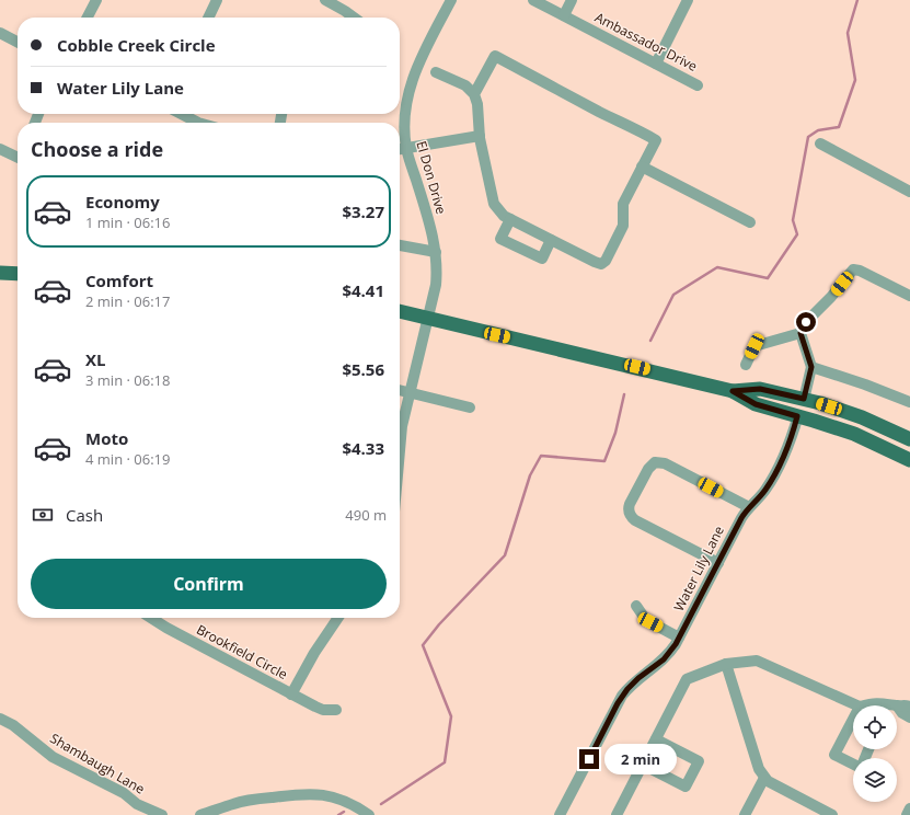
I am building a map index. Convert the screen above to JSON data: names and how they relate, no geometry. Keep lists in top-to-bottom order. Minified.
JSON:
{"streets":{"street":["Ambassador Drive","El Don Drive","Water Lily Lane","Brookfield Circle","Shambaugh Lane"]},"page":{"banner":["Cobble Creek Circle","Water Lily Lane"],"heading":"Choose a ride","list":[{"name":"Economy","note":"1 min · 06:16","value":"$3.27"},{"name":"Comfort","note":"2 min · 06:17","value":"$4.41"},{"name":"XL","note":"3 min · 06:18","value":"$5.56"},{"name":"Moto","note":"4 min · 06:19","value":"$4.33"}],"pay":["Cash","490 m"],"buttons":"Confirm","bubble":"2 min"}}
